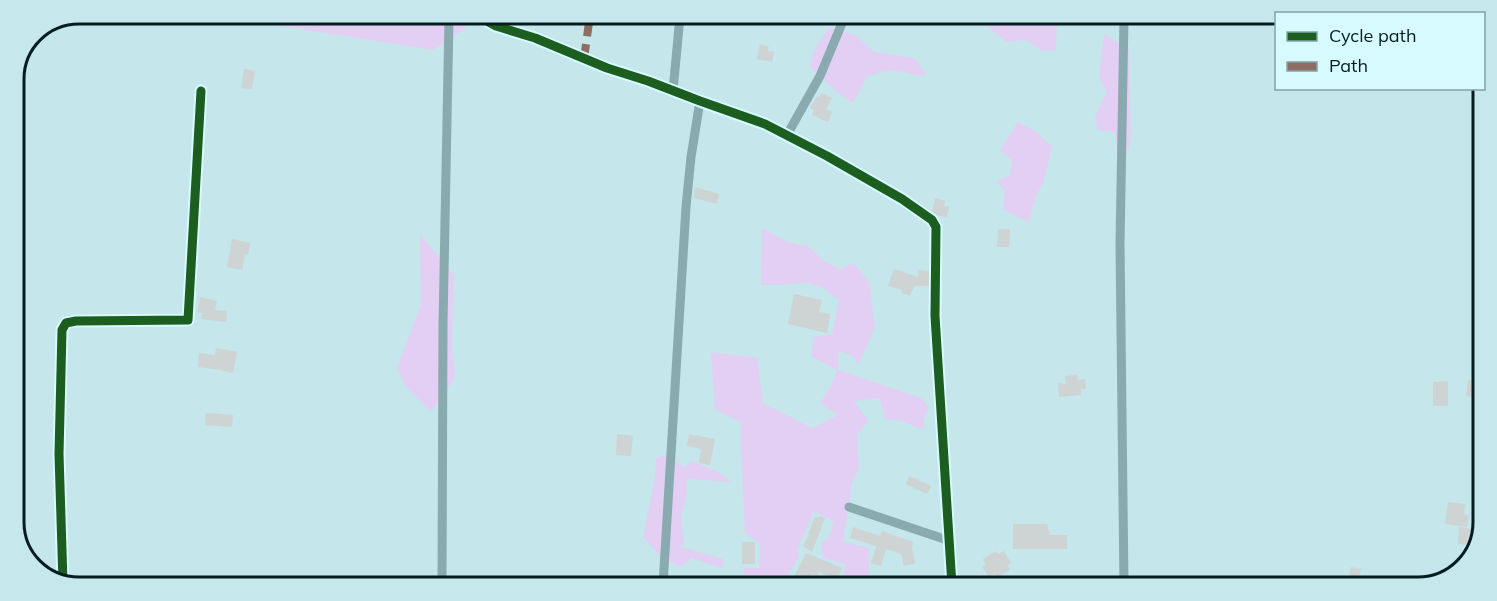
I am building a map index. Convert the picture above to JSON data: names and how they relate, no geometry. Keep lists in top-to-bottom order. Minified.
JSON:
{"legend":["Cycle path","Path"]}
